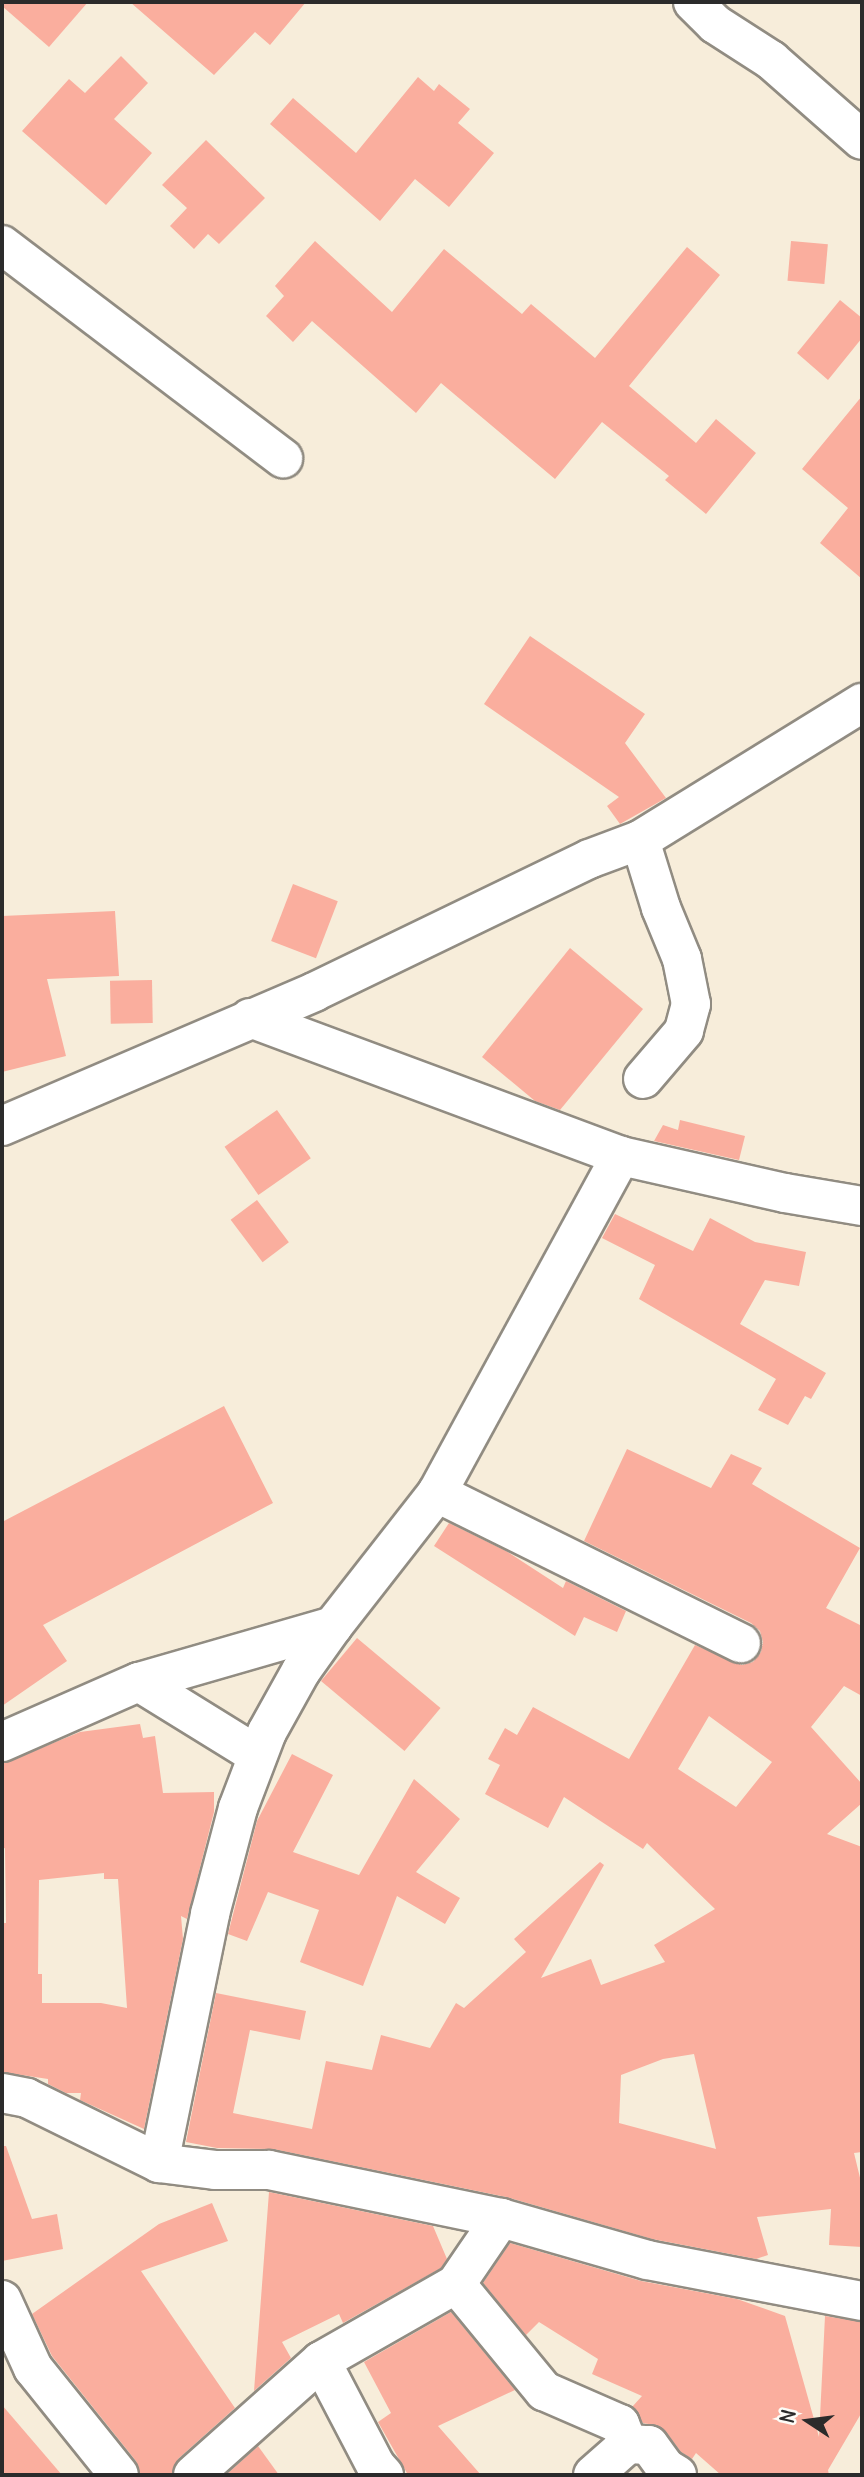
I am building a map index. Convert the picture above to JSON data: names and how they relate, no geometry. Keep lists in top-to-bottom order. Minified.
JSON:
{"north":"left"}
